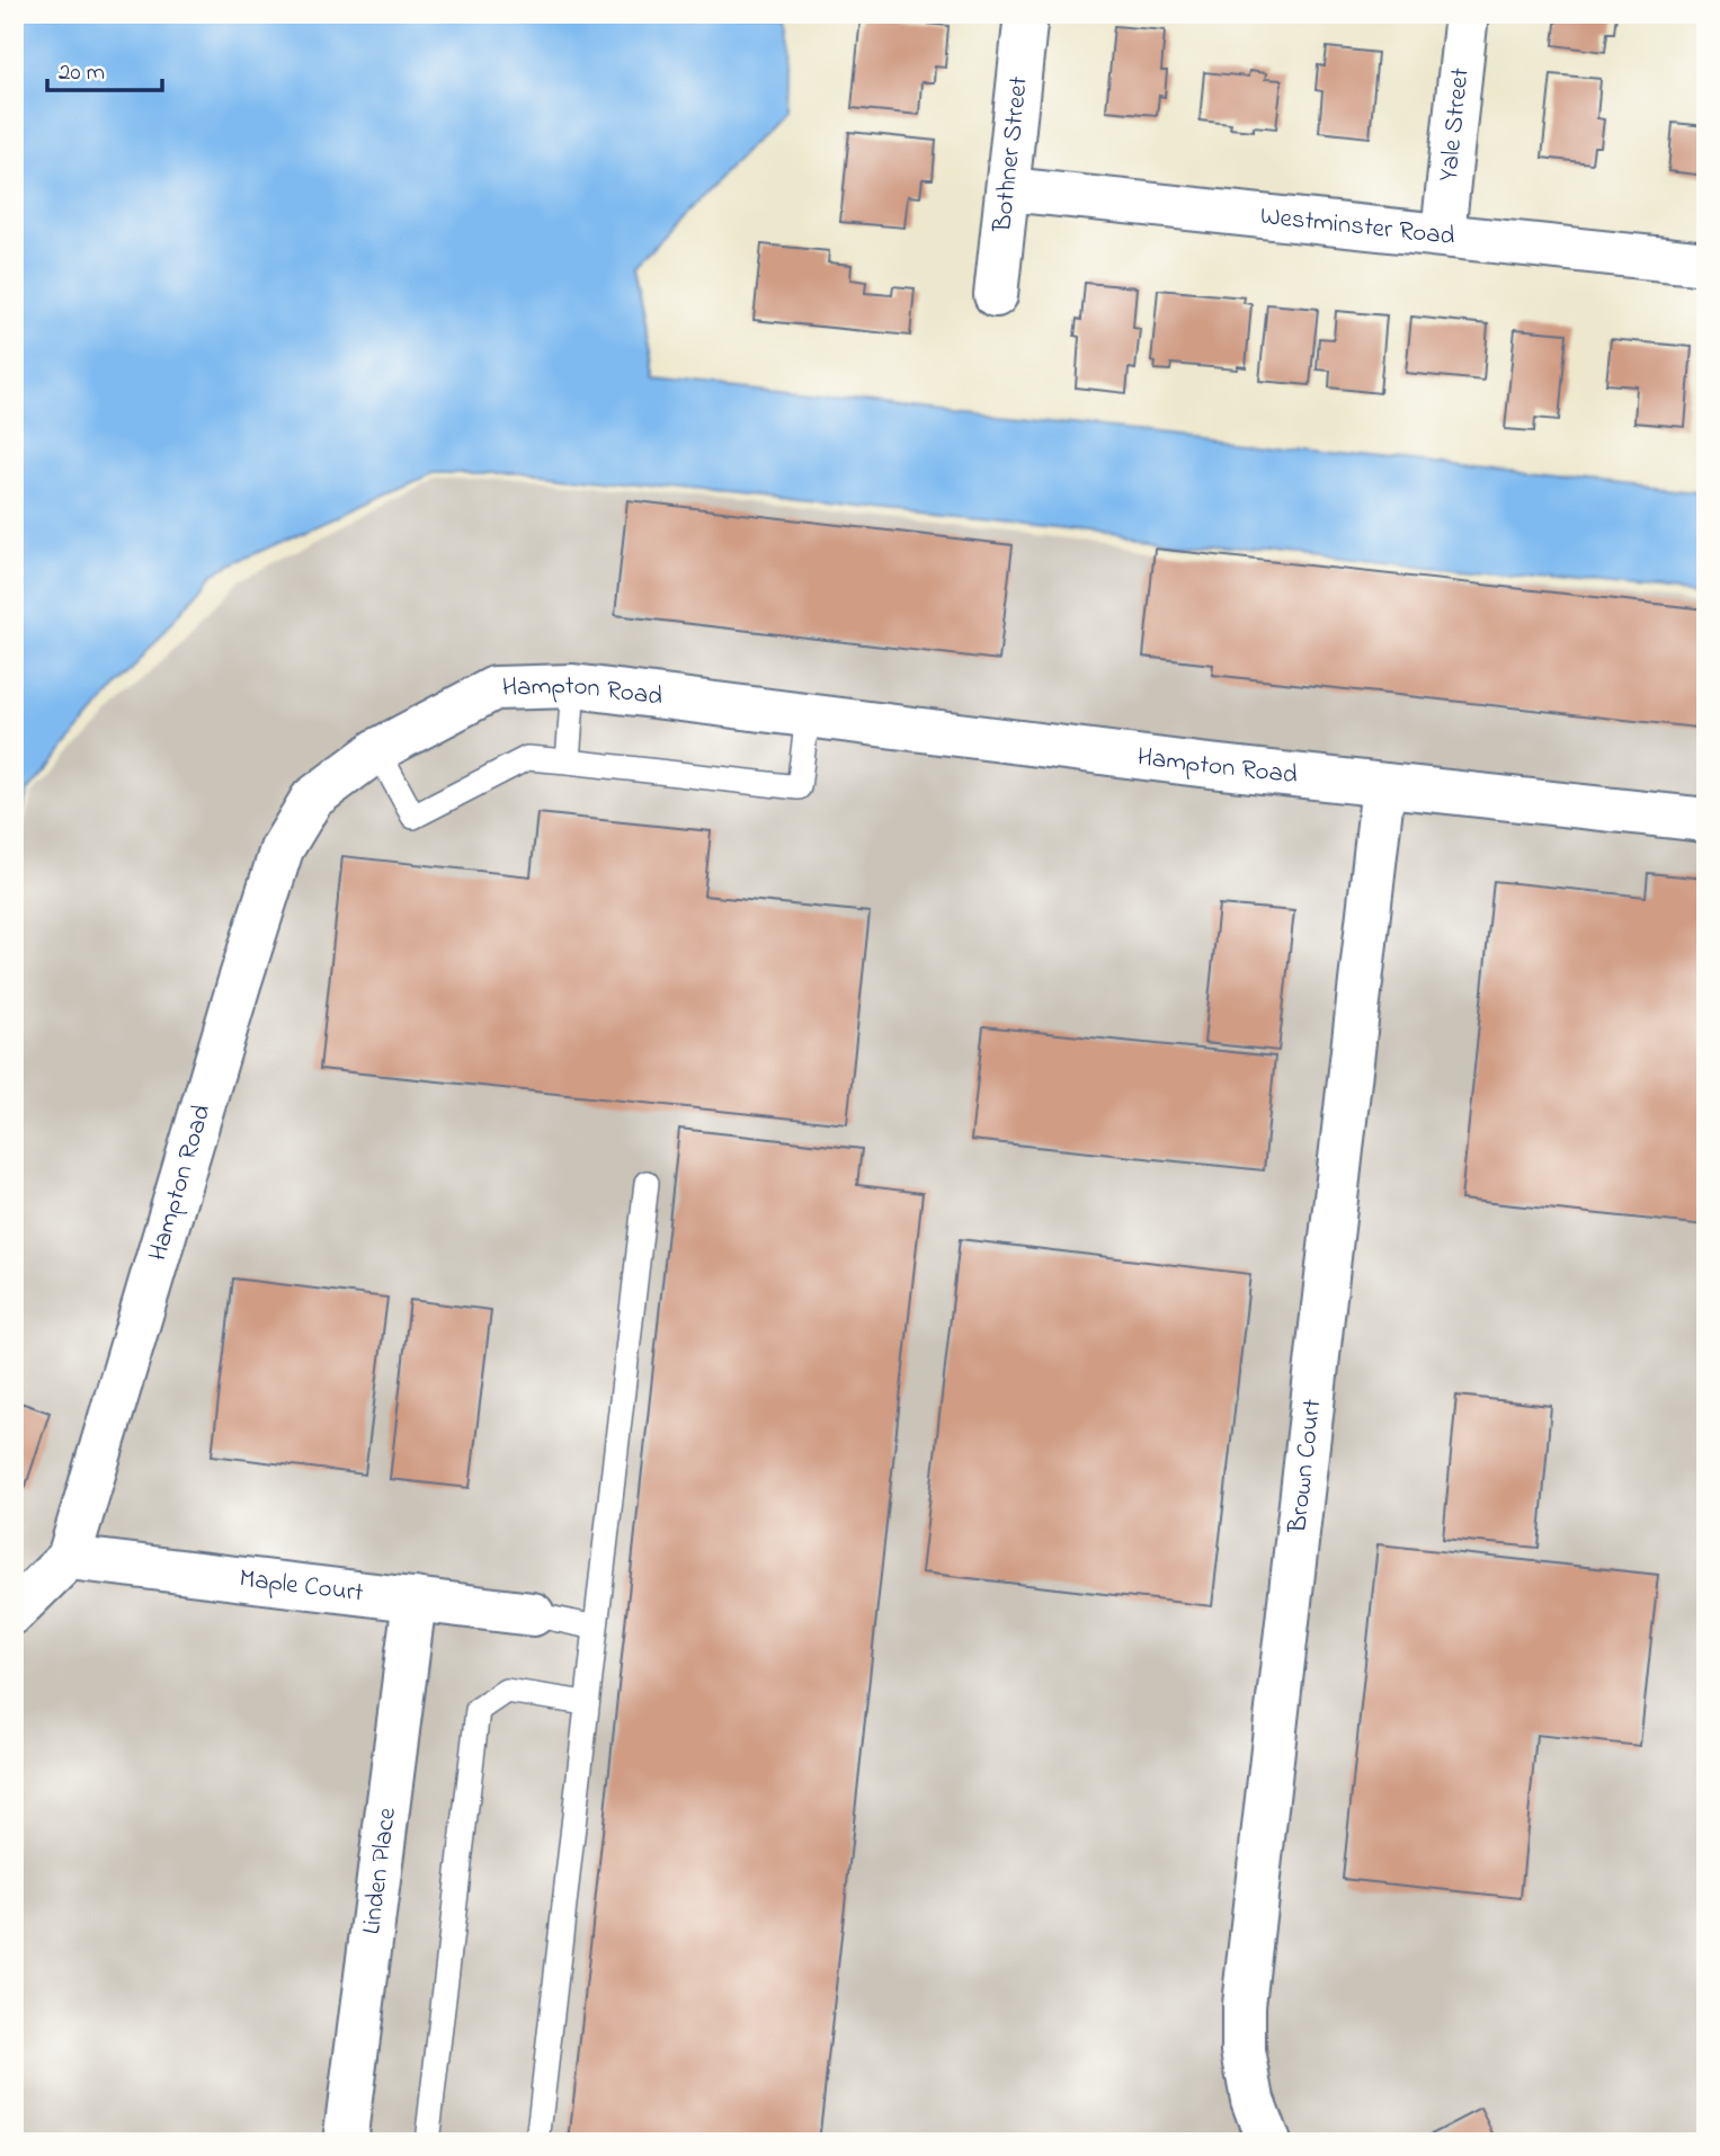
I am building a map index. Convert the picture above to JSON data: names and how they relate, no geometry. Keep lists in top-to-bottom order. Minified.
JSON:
{"streets":{"street":["Yale Street","Bothner Street","Westminster Road","Hampton Road","Brown Court","Maple Court","Linden Place"]},"crossings":[["Yale Street","Westminster Road"],["Bothner Street","Westminster Road"],["Hampton Road","Brown Court"],["Hampton Road","Maple Court"],["Maple Court","Linden Place"]],"scale_bar":"20 m"}
